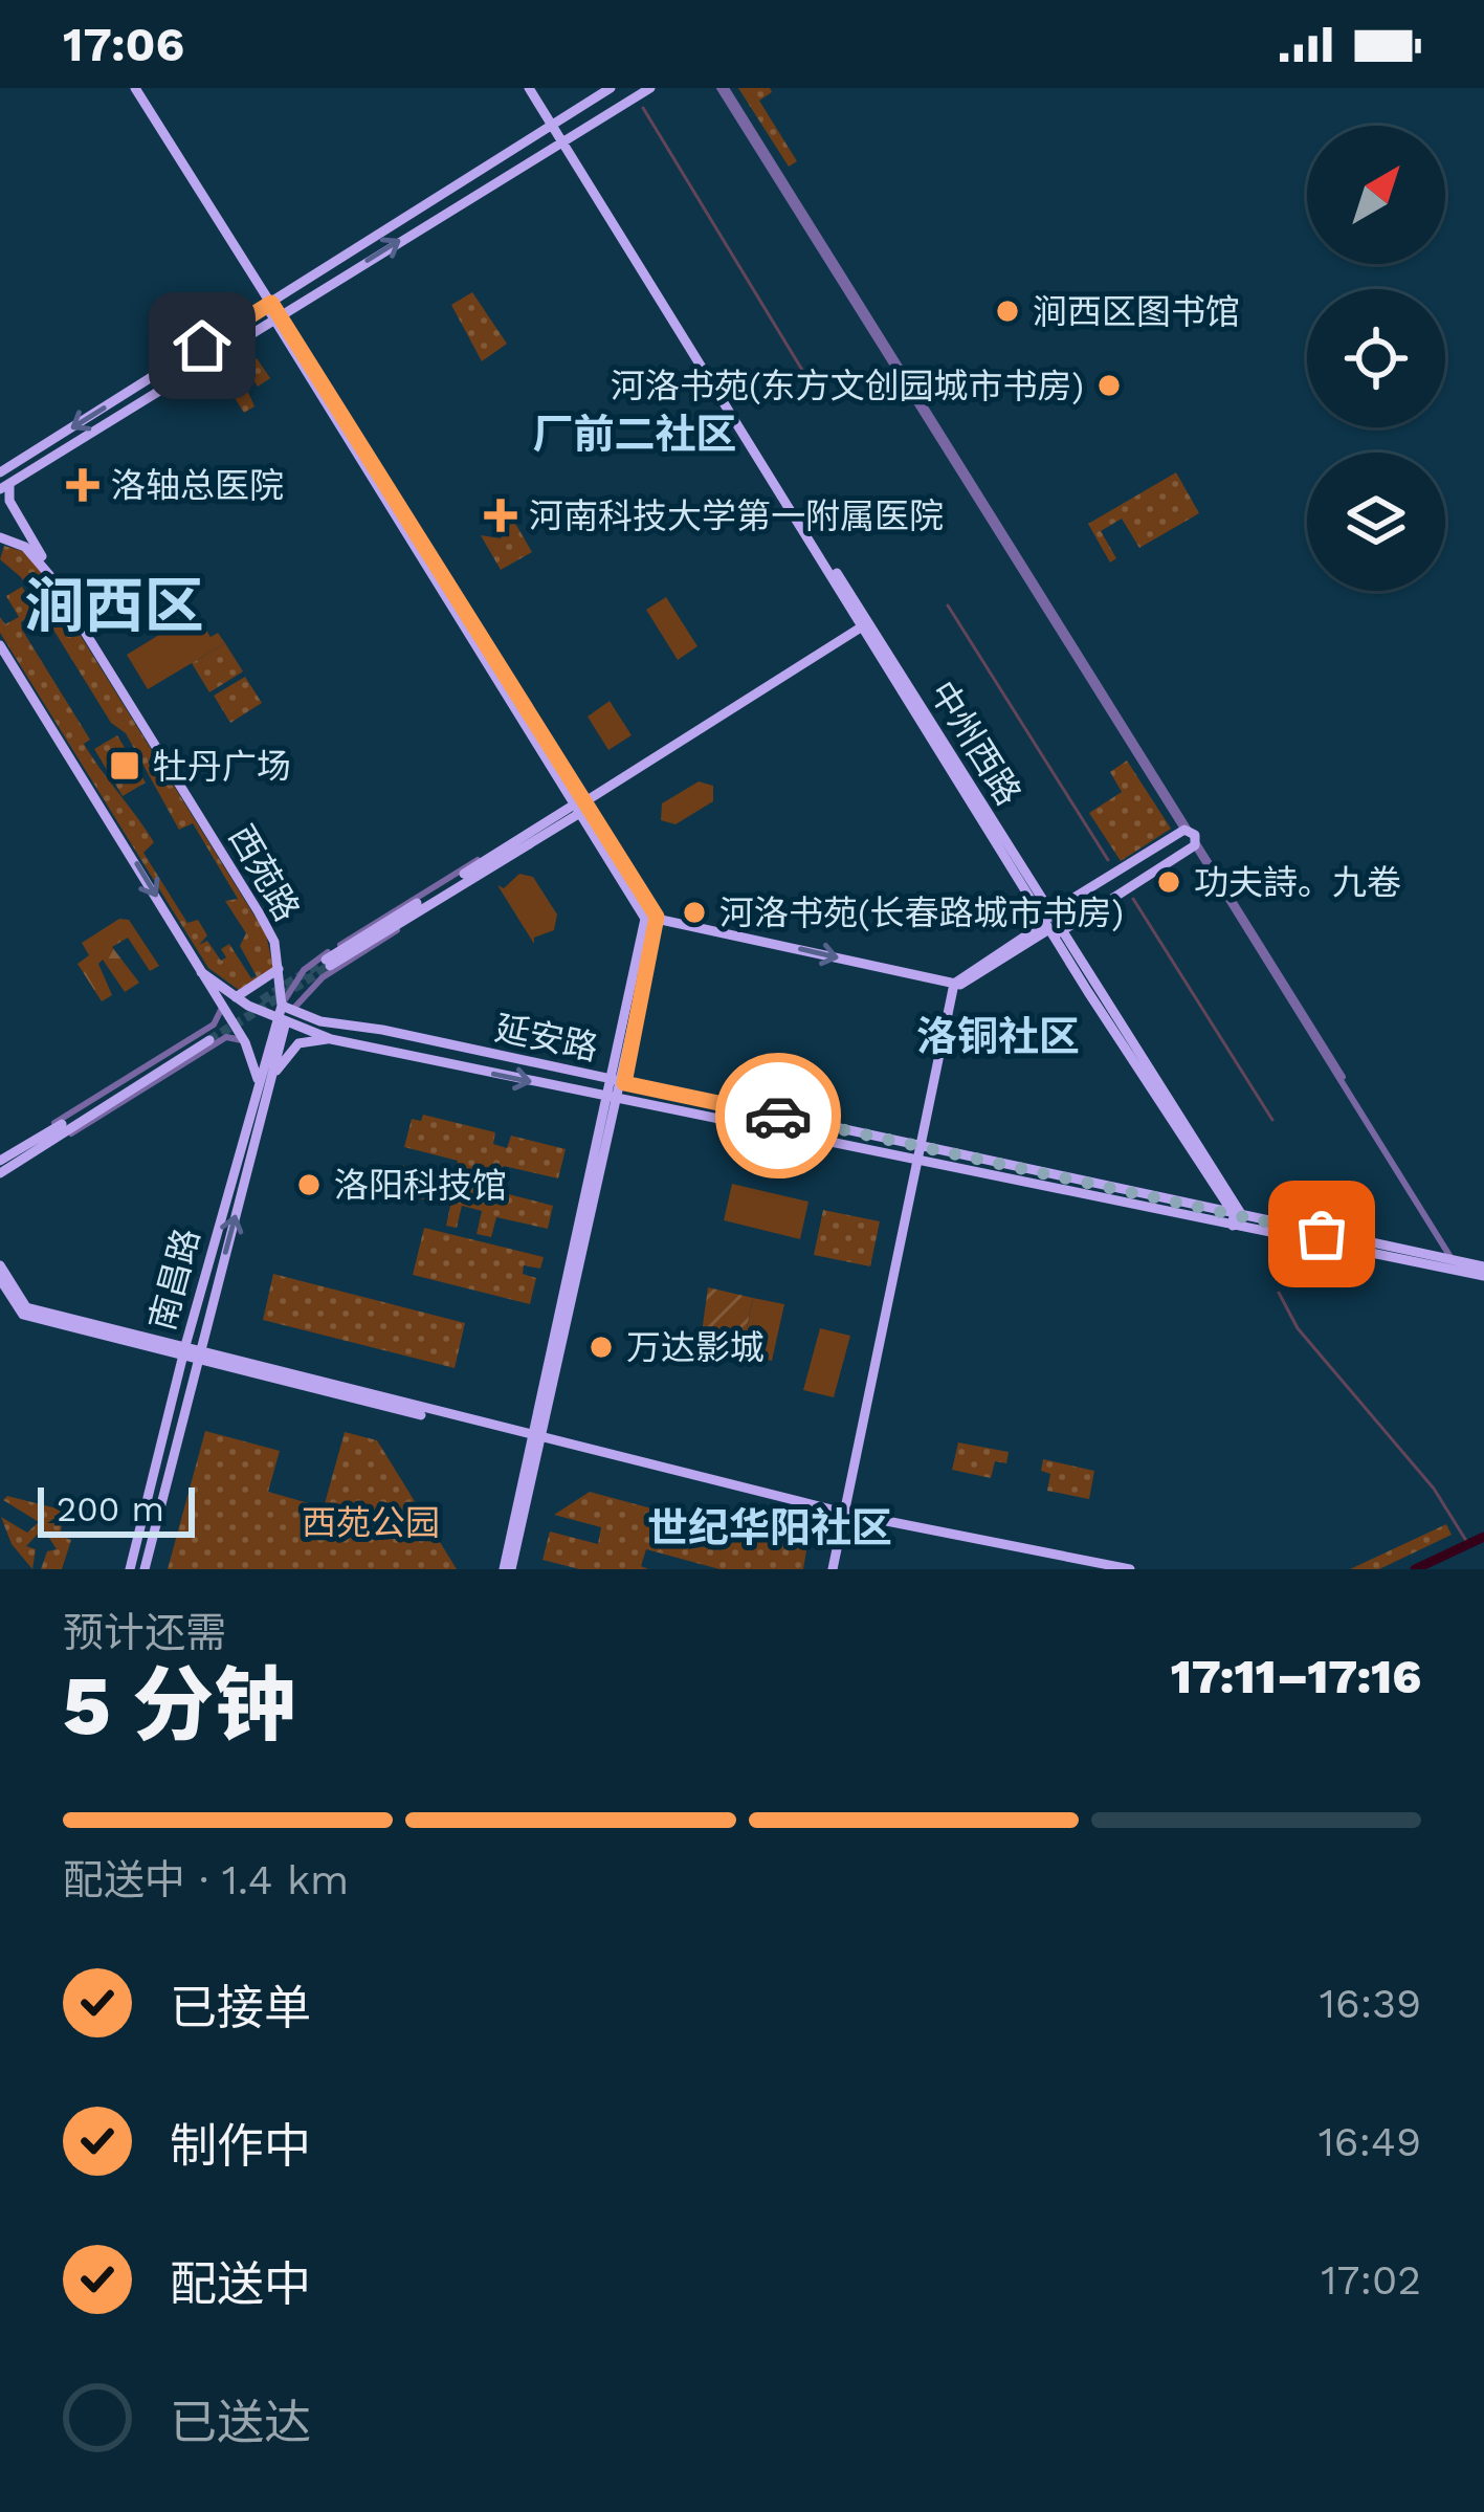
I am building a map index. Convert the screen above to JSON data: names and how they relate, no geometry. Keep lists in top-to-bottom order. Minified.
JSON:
{"streets":{"main road":["中州西路","西苑路","延安路","南昌路"]},"crossings":[["中州西路","延安路"],["西苑路","延安路"],["西苑路","南昌路"],["延安路","南昌路"]],"districts":["厂前二社区","涧西区","洛铜社区","世纪华阳社区"],"parks":["西苑公园"],"places":{"other":["涧西区图书馆","河洛书苑(东方文创园城市书房)","功夫詩。九卷","河洛书苑(长春路城市书房)","洛阳科技馆","万达影城"],"health":["洛轴总医院","河南科技大学第一附属医院"],"transit":["牡丹广场"]},"scale_bar":"200 m","north":"top right","page":{"status":"17:06","scale":"200 m","heading":["5 分钟","预计还需","17:11–17:16"],"bar":"配送中 · 1.4 km","list":[["已接单","16:39"],["制作中","16:49"],["配送中","17:02"],"已送达"]}}
